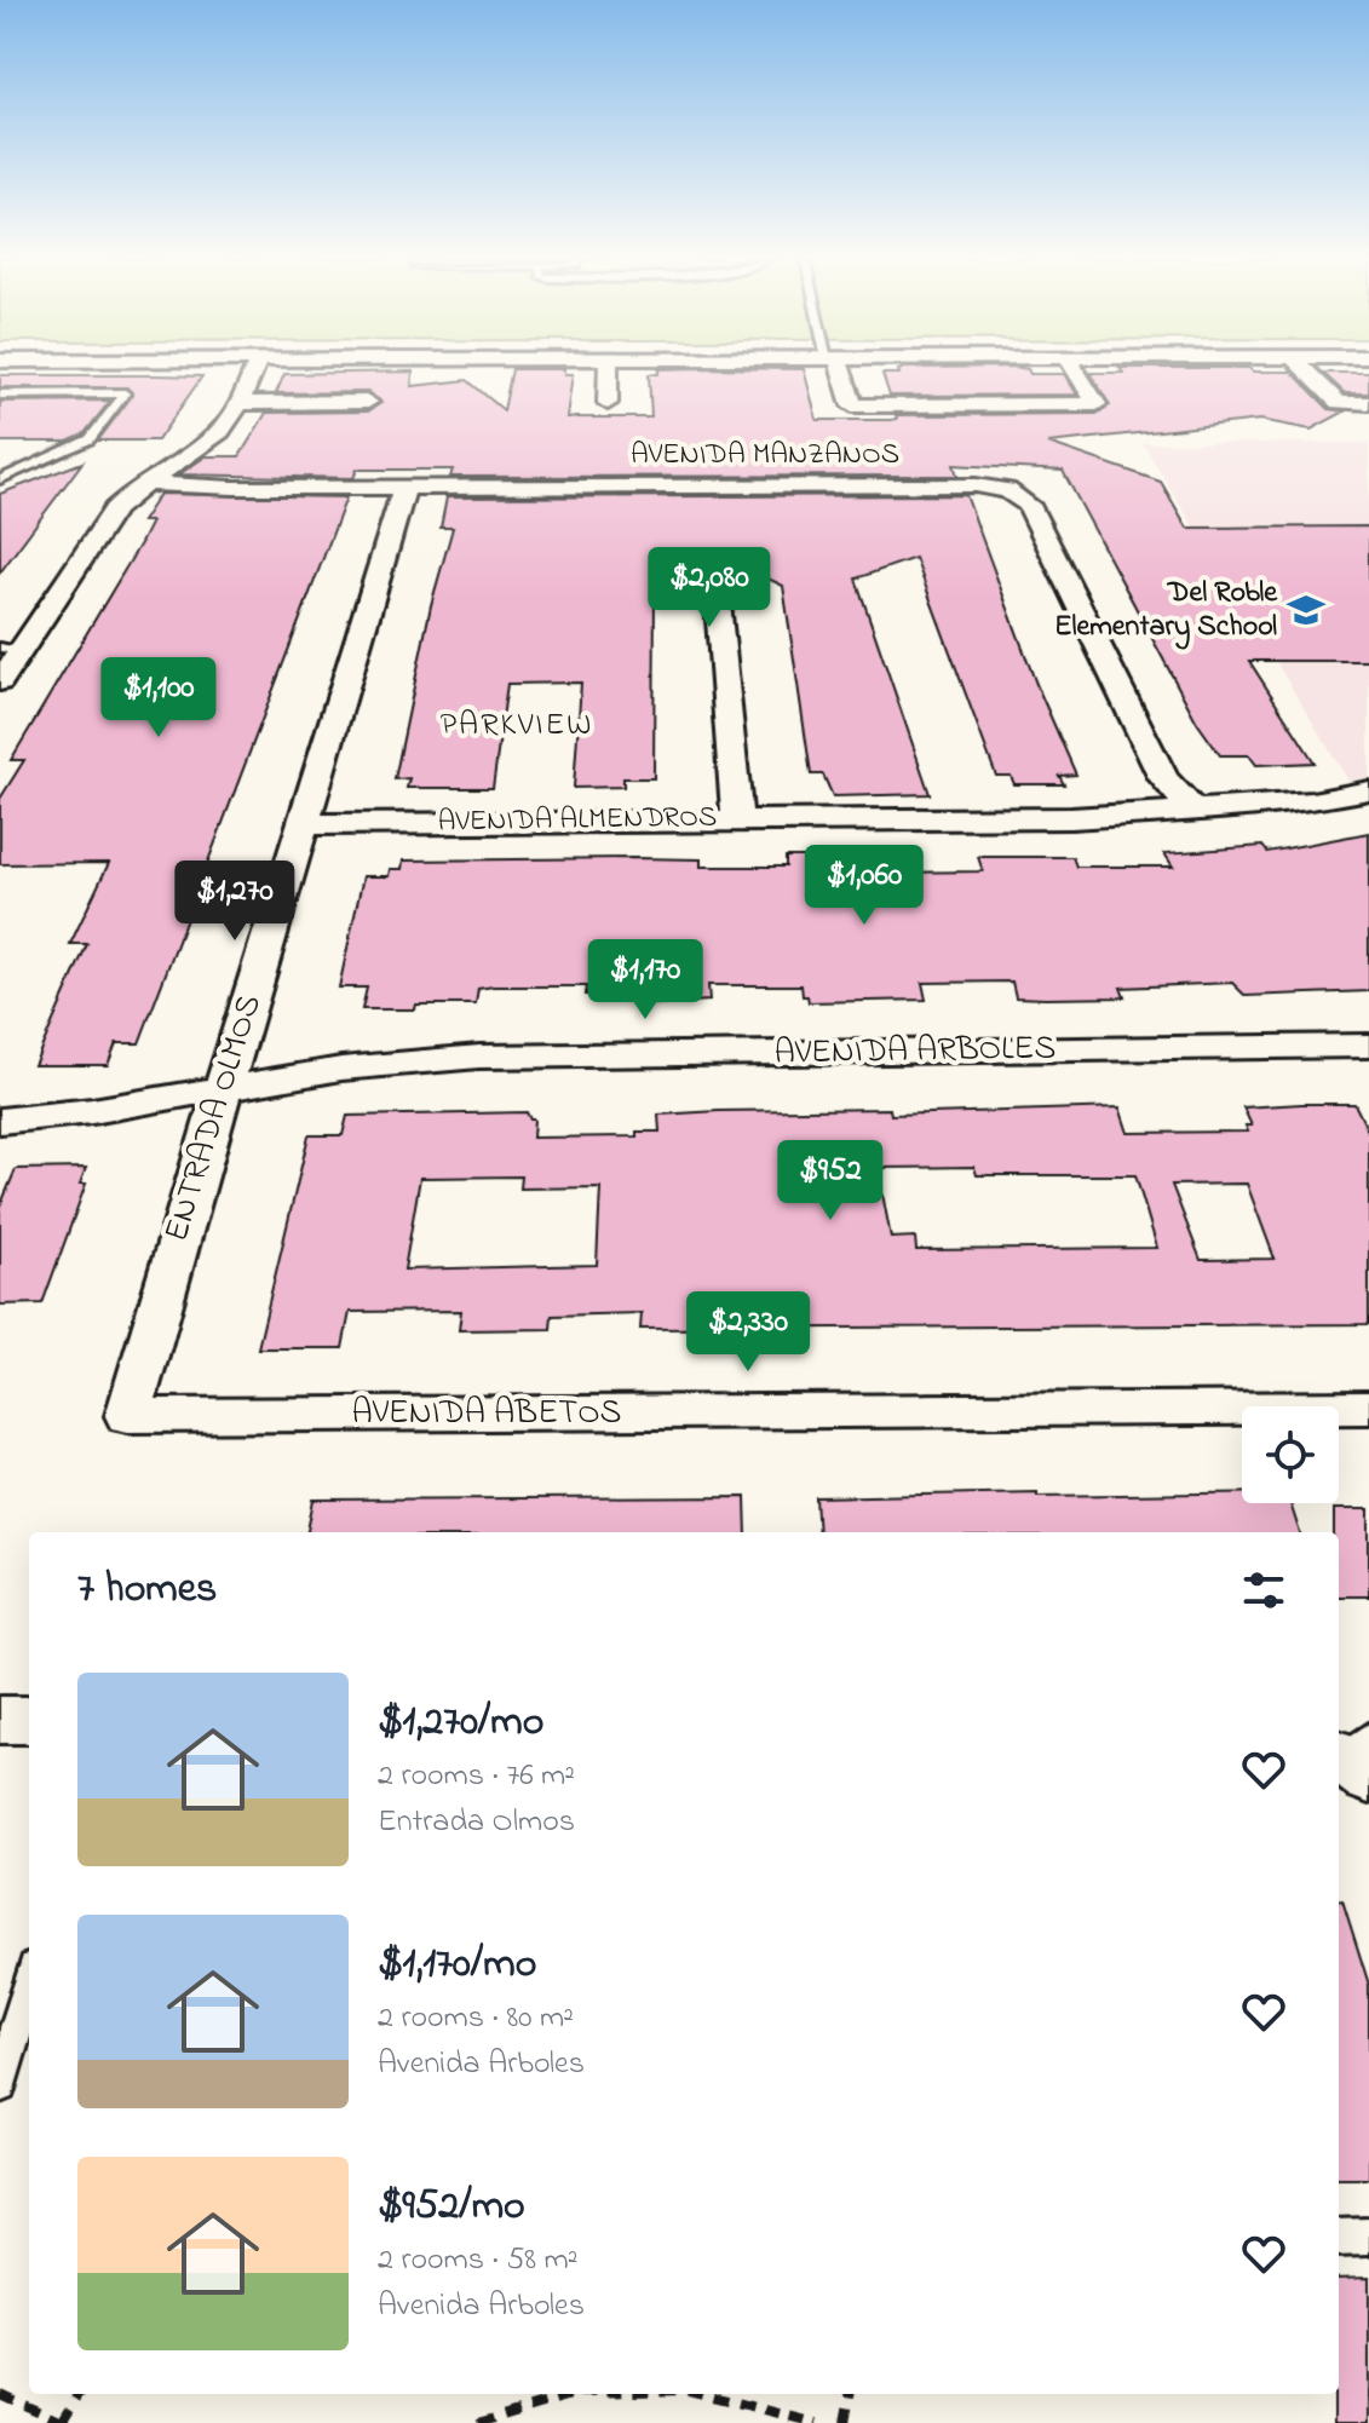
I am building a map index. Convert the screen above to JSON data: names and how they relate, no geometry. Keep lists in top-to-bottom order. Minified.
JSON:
{"streets":{"street":["AVENIDA MANZANOS","AVENIDA ALMENDROS","AVENIDA ARBOLES","ENTRADA OLMOS","AVENIDA ABETOS"]},"crossings":[["AVENIDA MANZANOS","AVENIDA ALMENDROS"],["AVENIDA MANZANOS","ENTRADA OLMOS"],["AVENIDA ALMENDROS","ENTRADA OLMOS"],["AVENIDA ARBOLES","ENTRADA OLMOS"],["ENTRADA OLMOS","AVENIDA ABETOS"]],"districts":["PARKVIEW"],"places":{"school or university":["Del Roble Elementary School"]},"page":{"price":["$2,080","$1,100","$1,060","$1,270","$1,170","$952","$2,330"],"heading":"7 homes","list":[{"name":"$1,270/mo","note":"2 rooms · 76 m² · Entrada Olmos"},{"name":"$1,170/mo","note":"2 rooms · 80 m² · Avenida Arboles"},{"name":"$952/mo","note":"2 rooms · 58 m² · Avenida Arboles"}]}}
